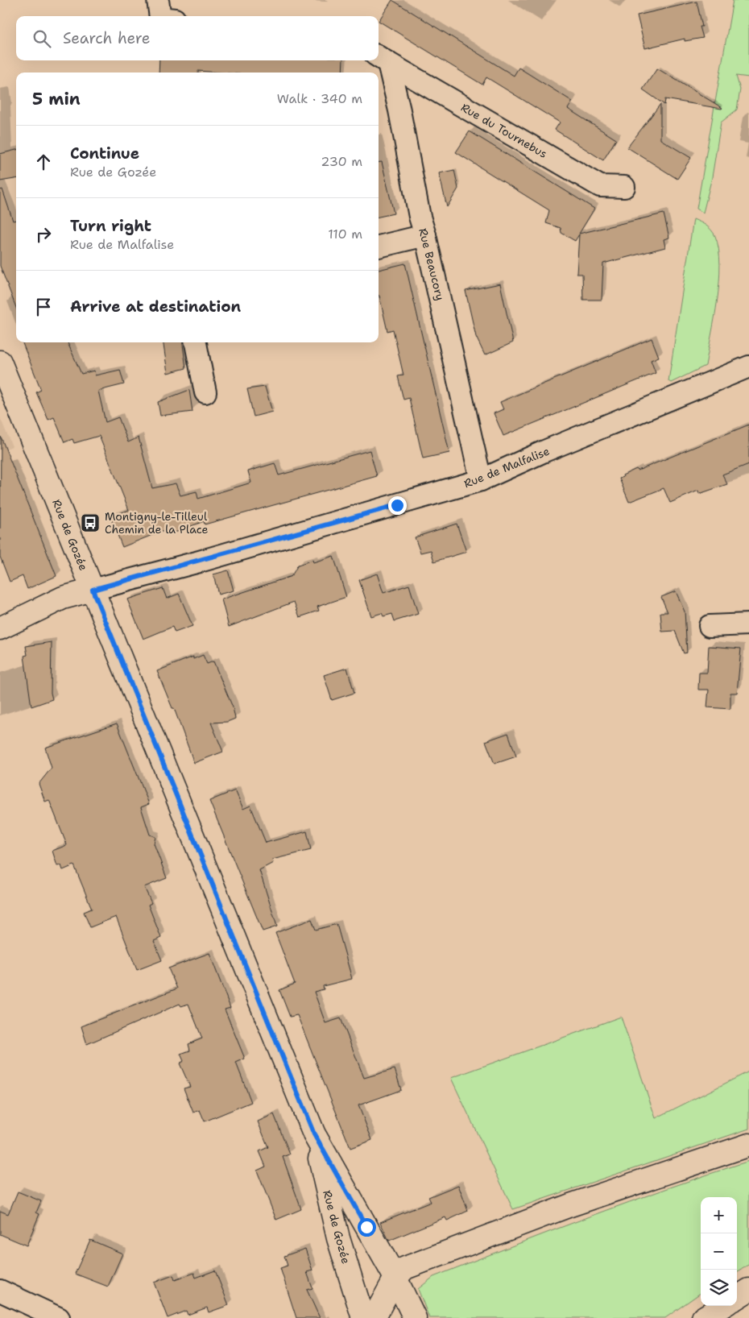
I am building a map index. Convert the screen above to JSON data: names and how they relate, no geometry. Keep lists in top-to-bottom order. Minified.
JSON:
{"streets":{"main road":["Rue de Gozée"],"street":["Rue du Tournebus","Rue Beaucory","Rue de Malfalise"]},"crossings":[["Rue du Tournebus","Rue Beaucory"],["Rue Beaucory","Rue de Malfalise"],["Rue de Malfalise","Rue de Gozée"]],"places":{"bus stop":["Montigny-le-Tilleul Chemin de la Place"]},"page":{"search":"Search here","heading":["5 min","Walk · 340 m"],"list":[["Continue","Rue de Gozée","230 m"],["Turn right","Rue de Malfalise","110 m"],"Arrive at destination"],"map_buttons":["+","−"]}}
